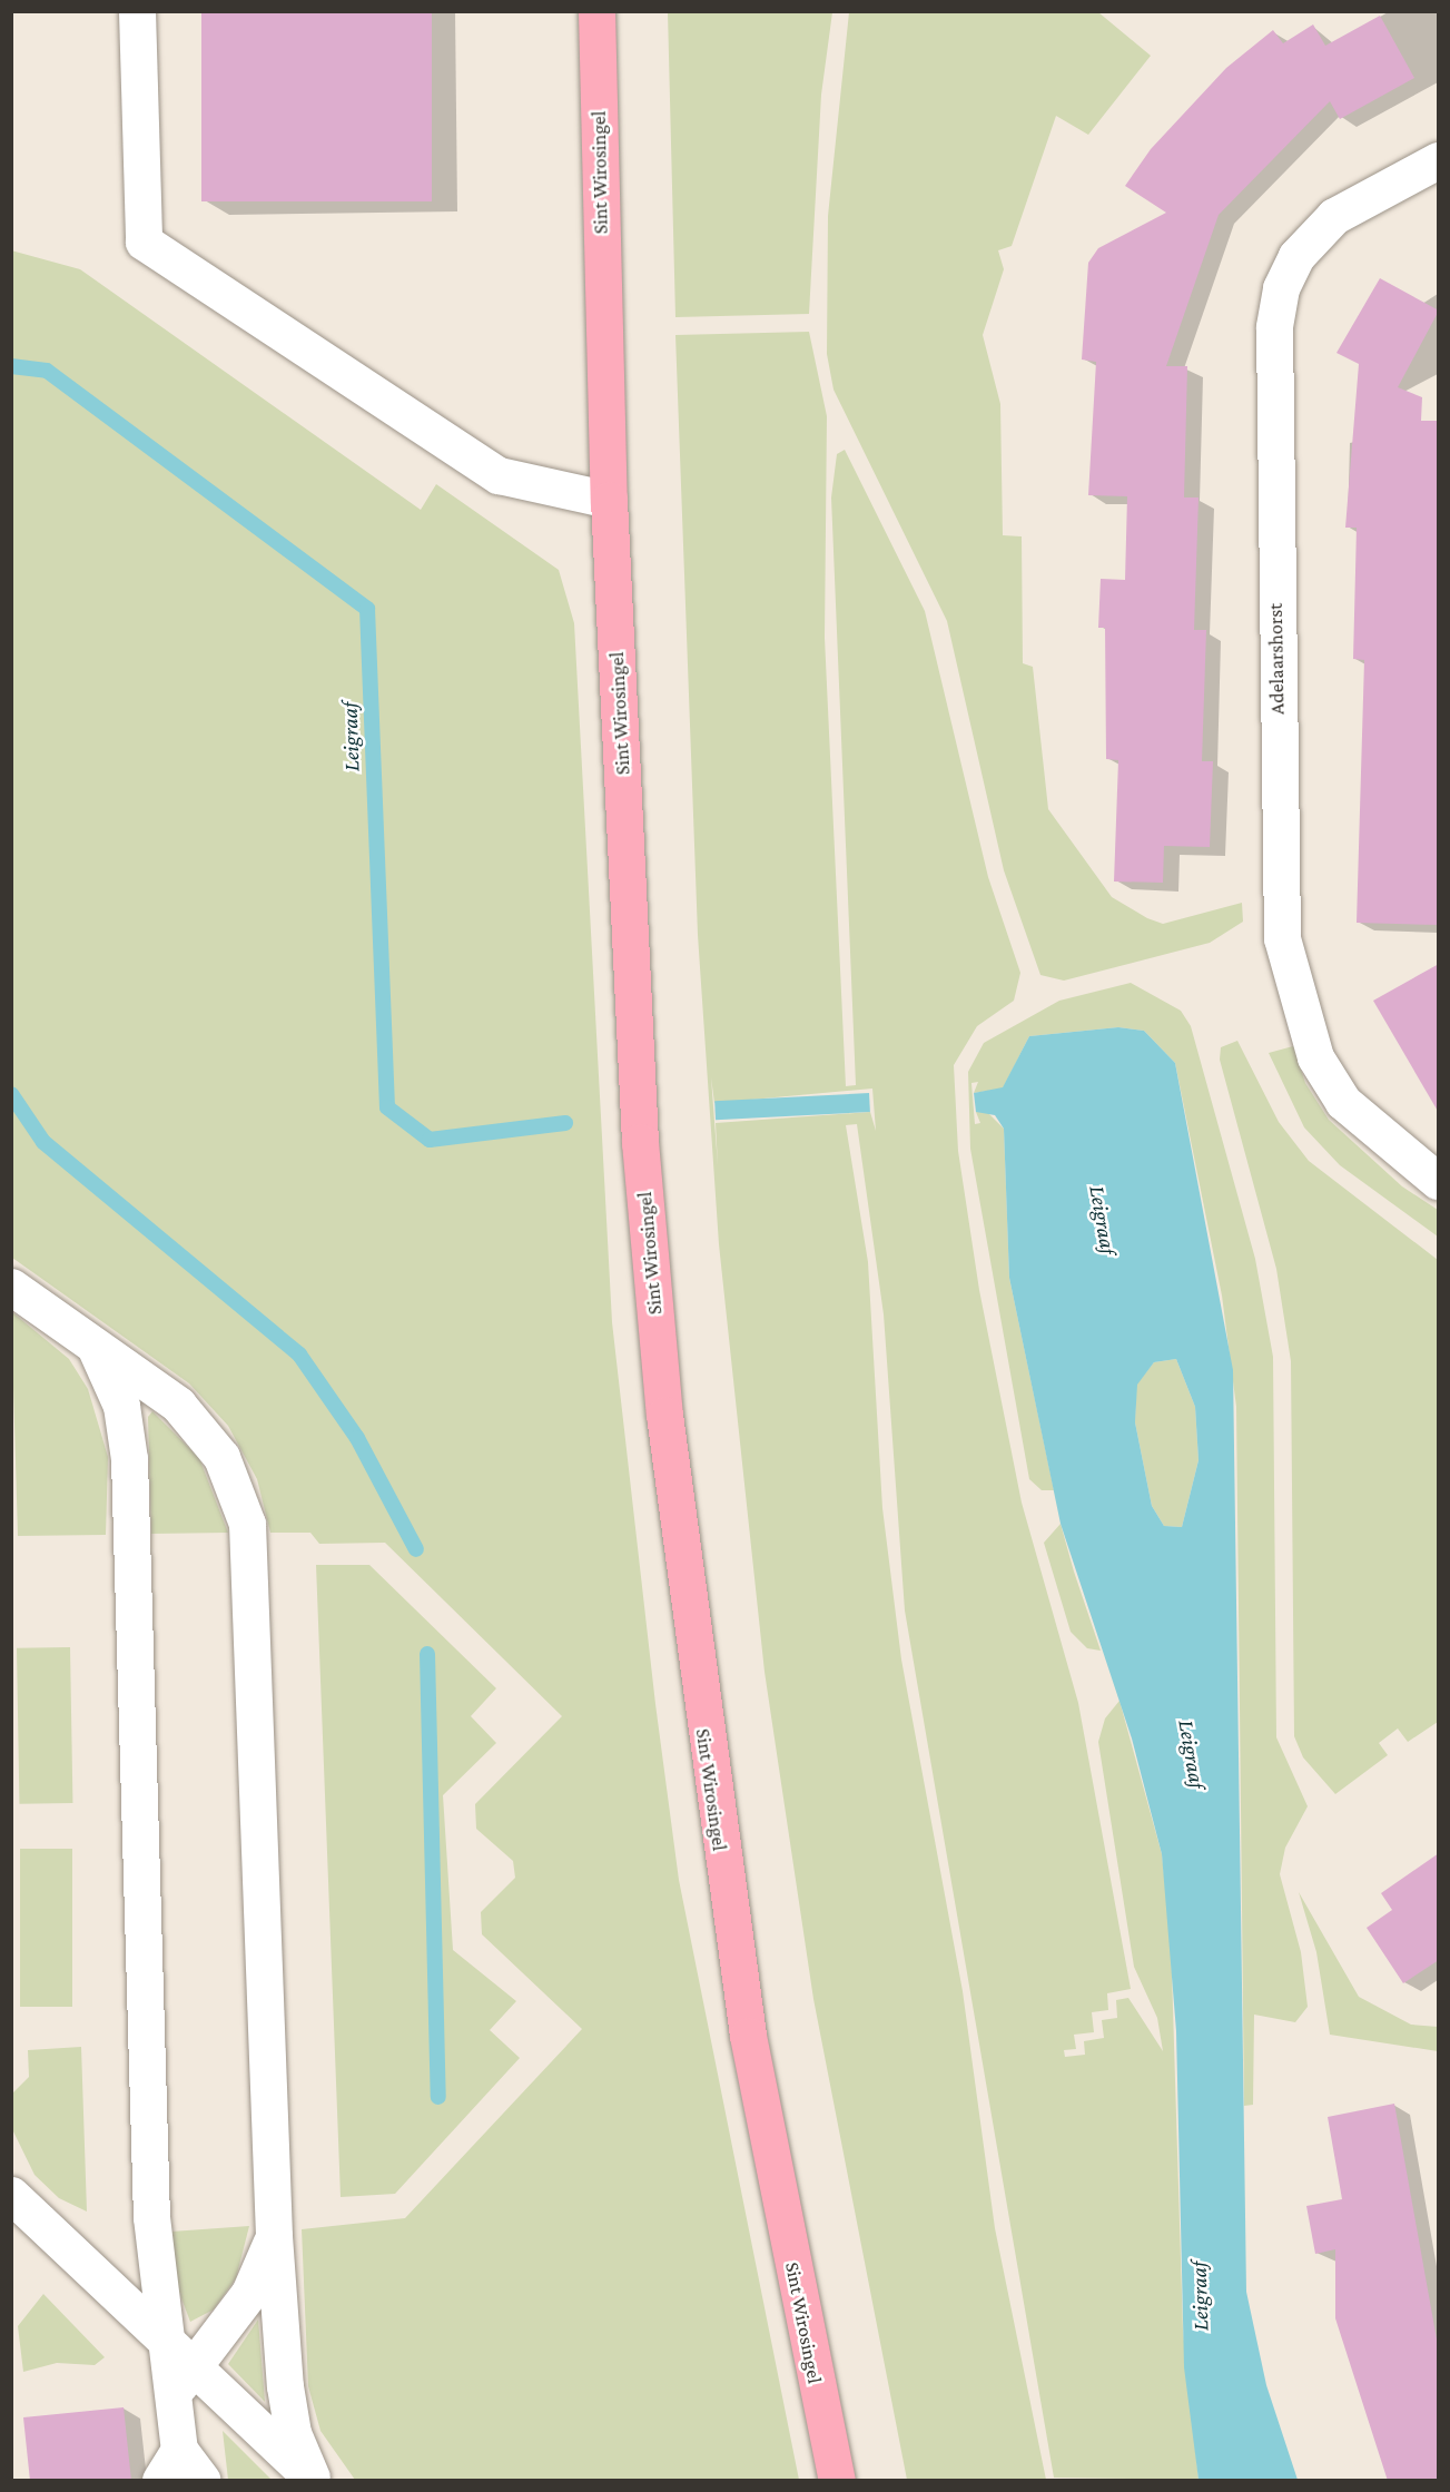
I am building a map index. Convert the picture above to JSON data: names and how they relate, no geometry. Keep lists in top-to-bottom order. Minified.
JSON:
{"streets":{"main road":["Sint Wirosingel"],"street":["Adelaarshorst"]},"water":["Leigraaf"]}
